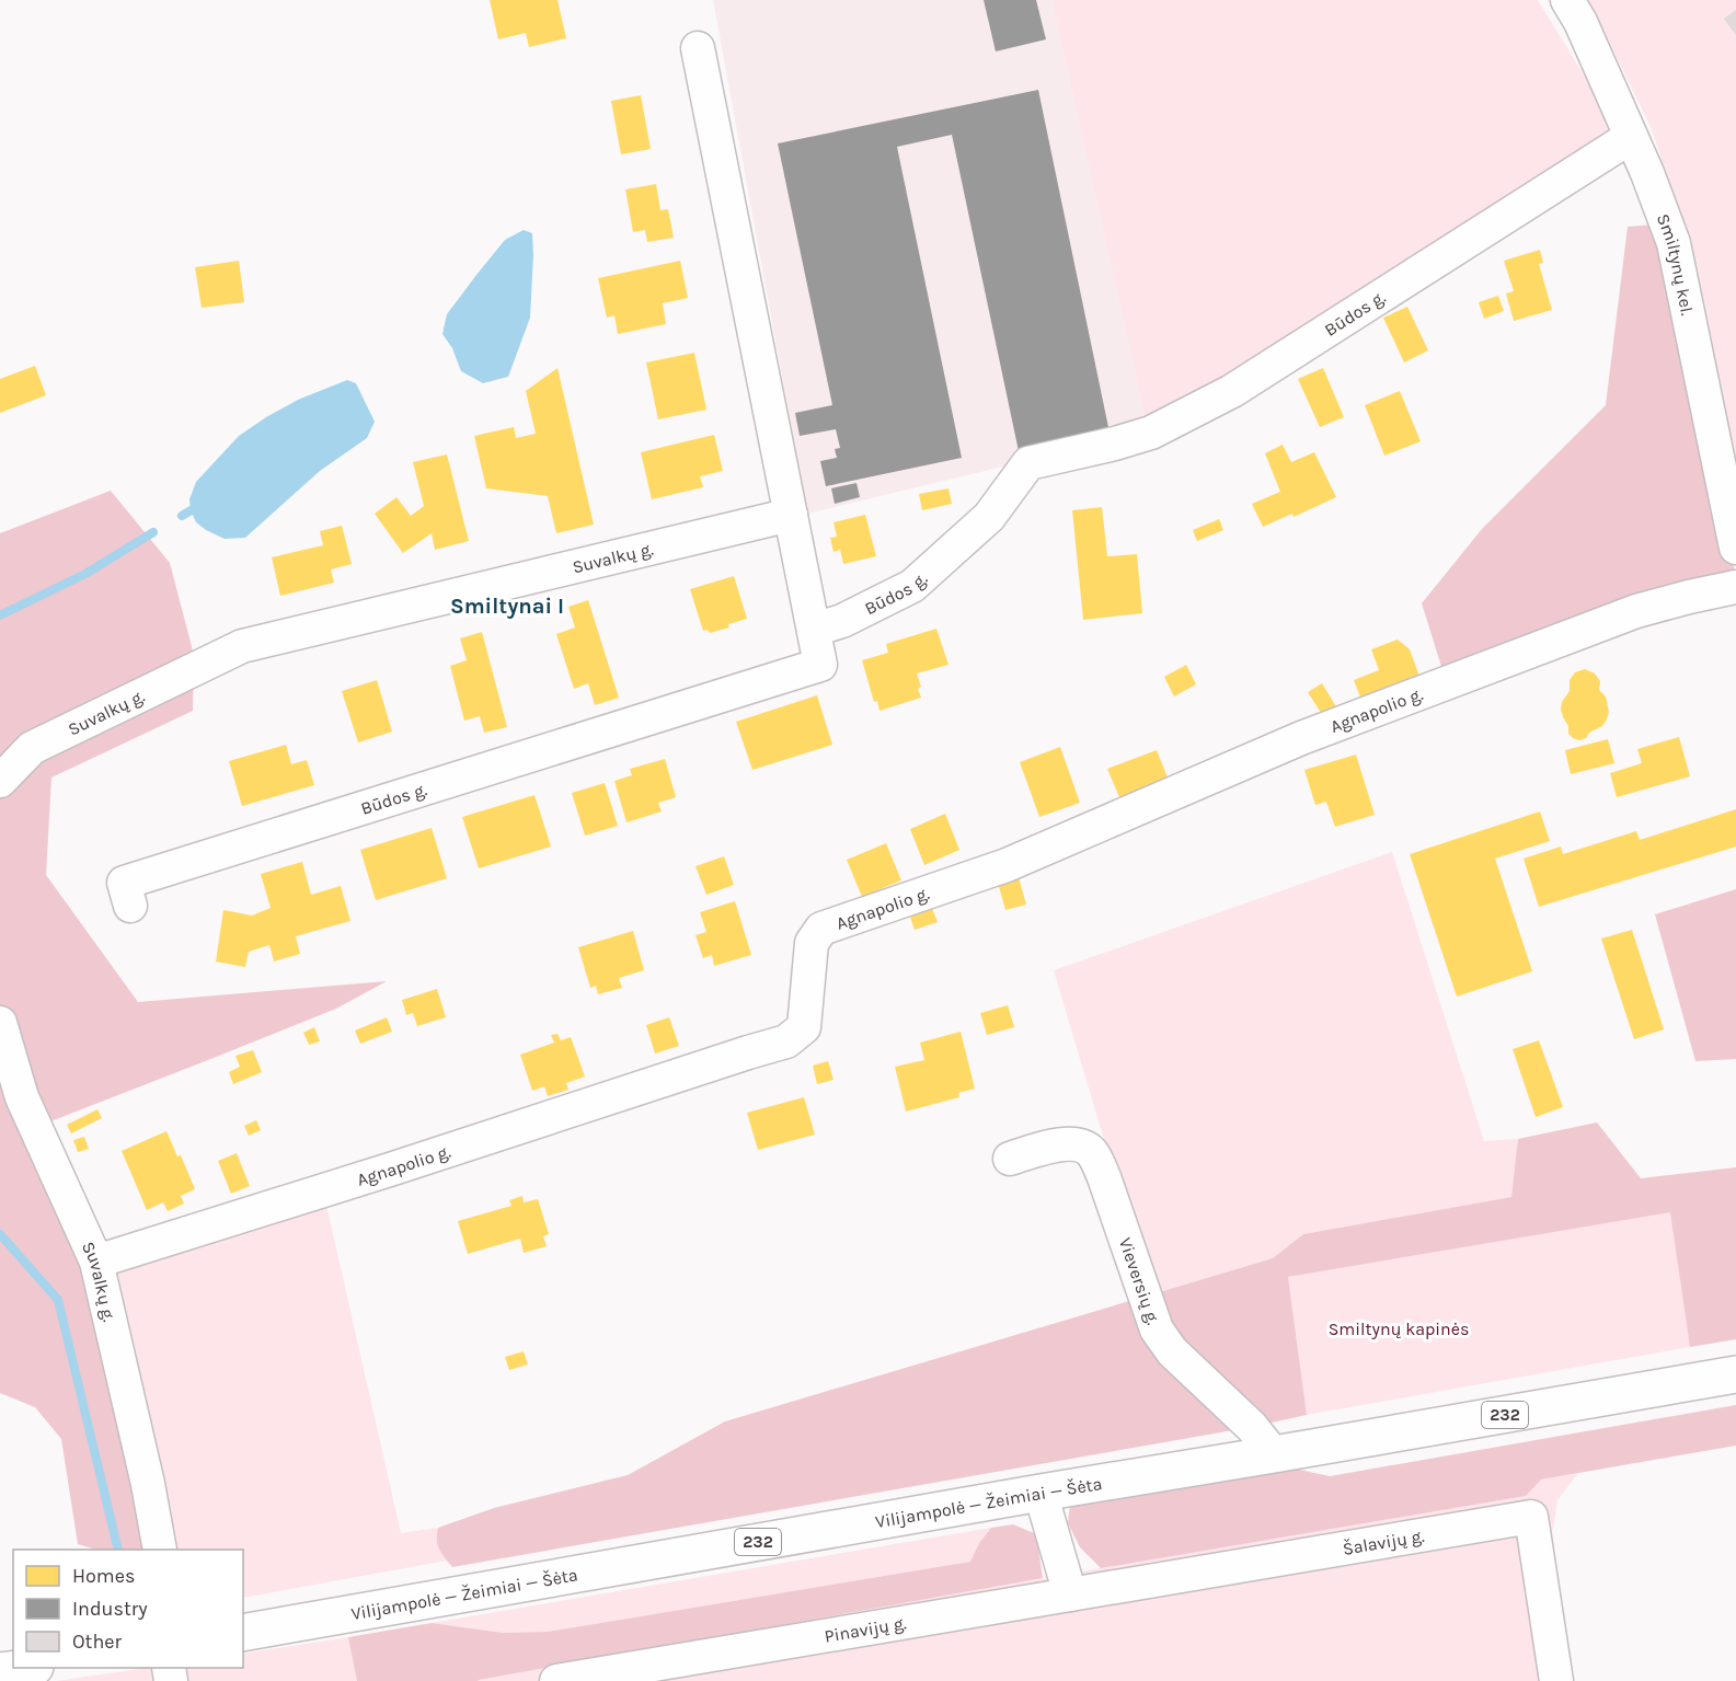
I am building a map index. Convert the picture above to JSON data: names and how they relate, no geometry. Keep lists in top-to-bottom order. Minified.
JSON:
{"streets":{"main road":["232","Vilijampolė — Žeimiai — Šėta"],"street":["Smiltynų kel.","Būdos g.","Suvalkų g.","Agnapolio g.","Vieversių g.","Šalavijų g.","Pinavijų g."]},"crossings":[["Smiltynų kel.","Būdos g."],["Suvalkų g.","Agnapolio g."],["Vieversių g.","Vilijampolė — Žeimiai — Šėta"],["Šalavijų g.","Pinavijų g."]],"districts":["Smiltynai I"],"parks":["Smiltynų kapinės"],"legend":["Homes","Industry","Other"]}
